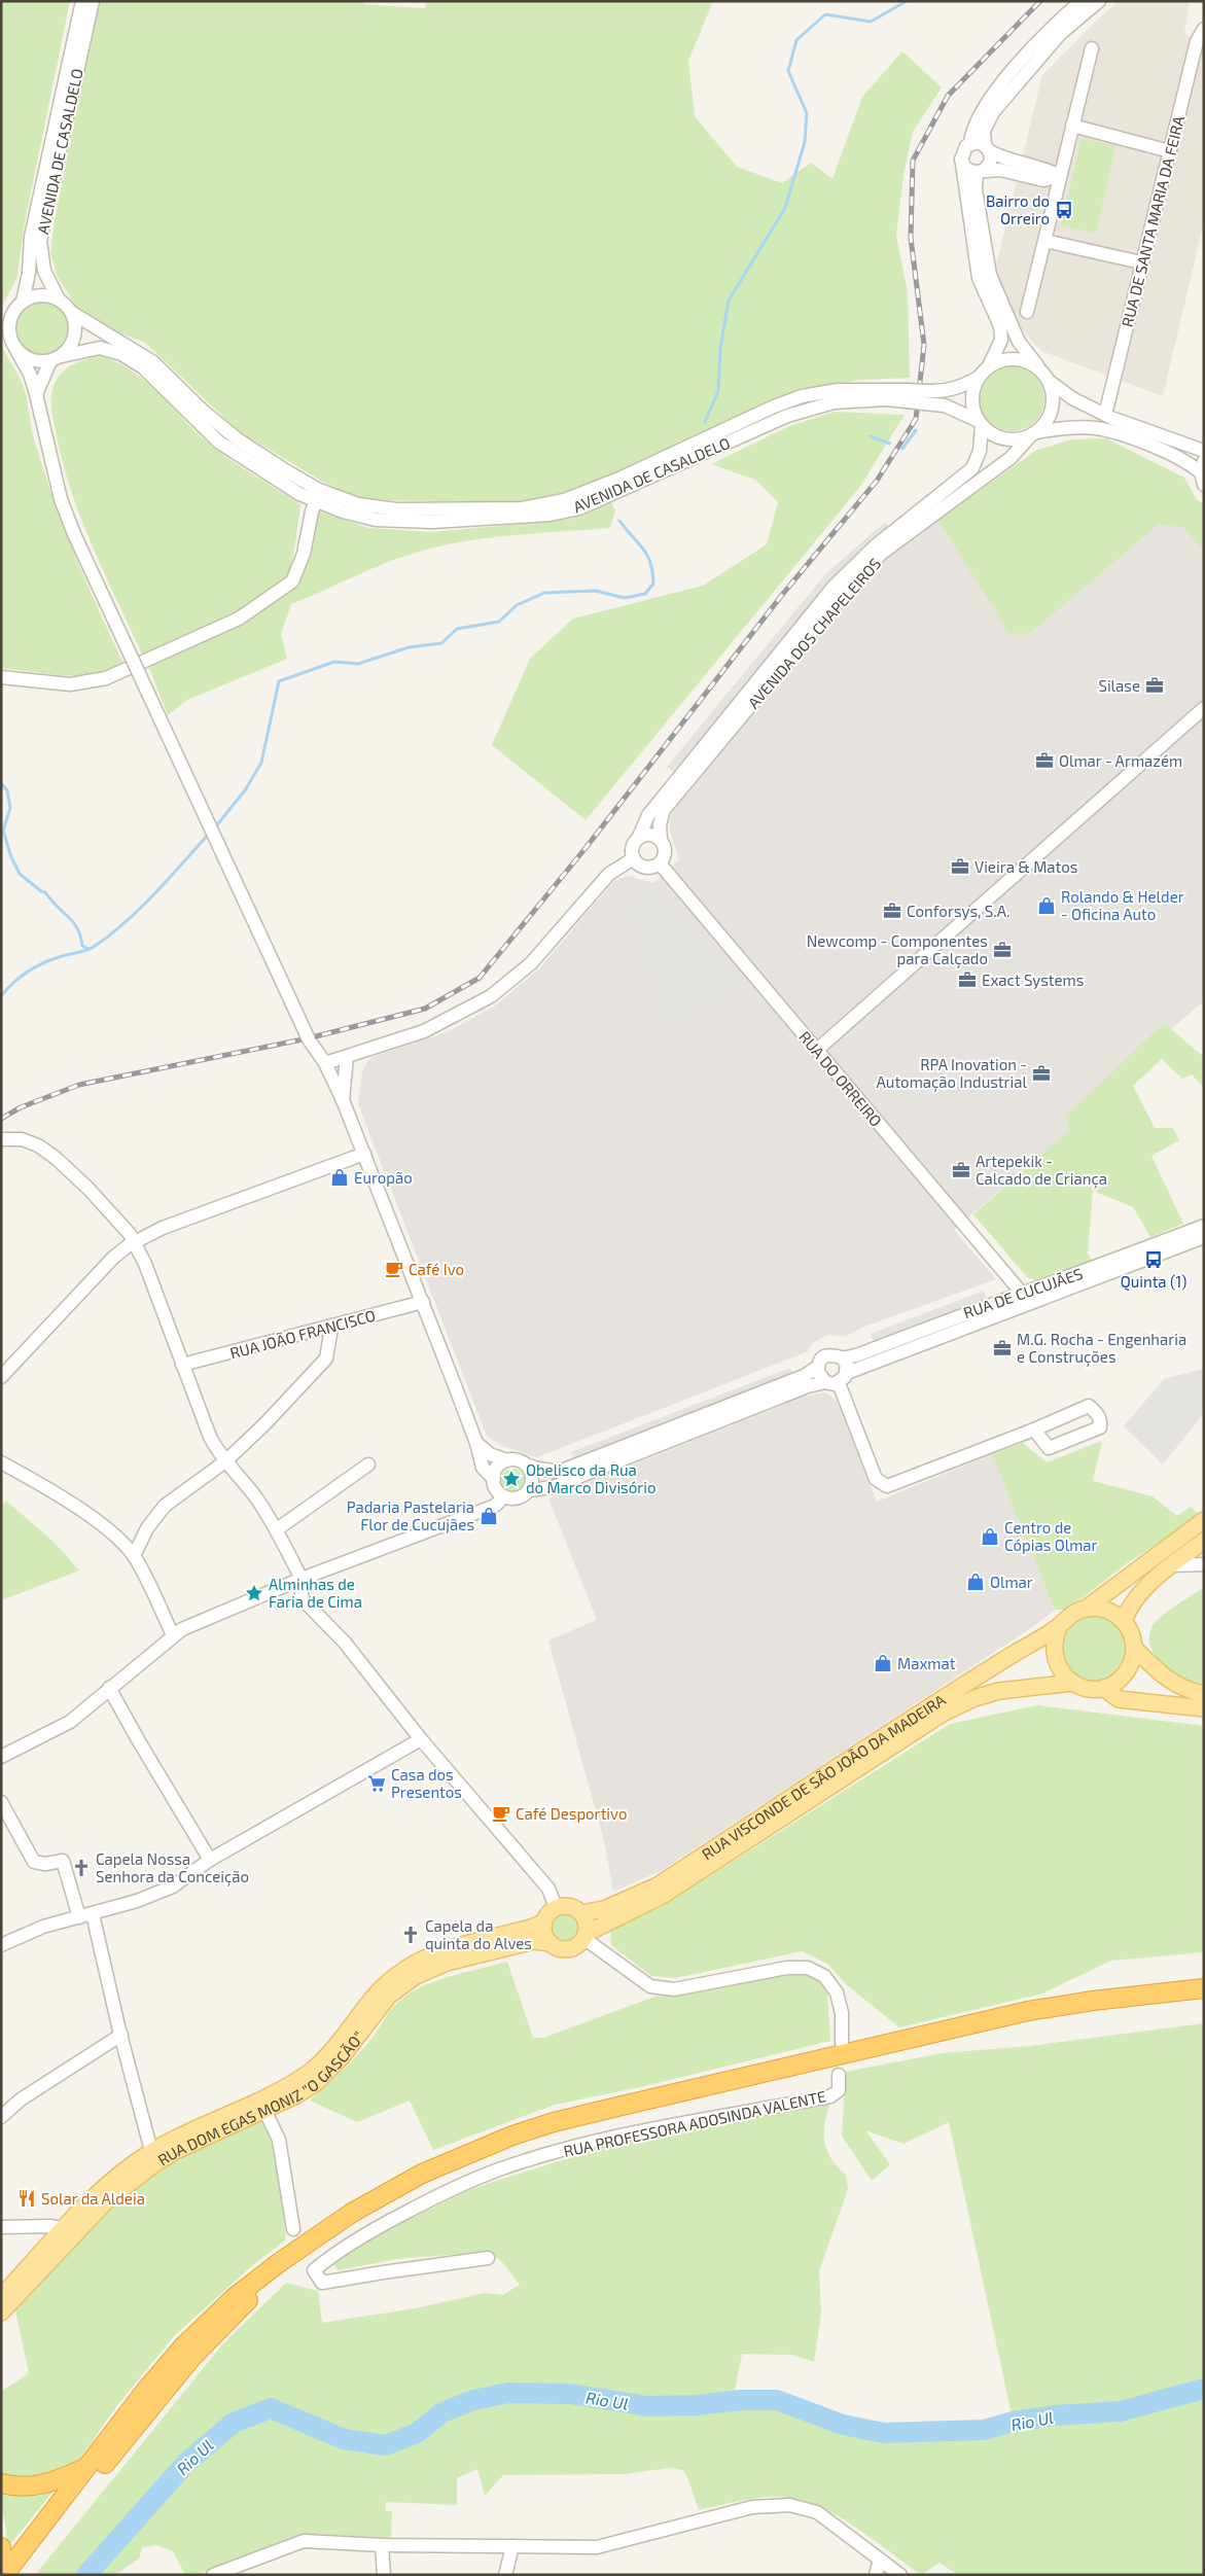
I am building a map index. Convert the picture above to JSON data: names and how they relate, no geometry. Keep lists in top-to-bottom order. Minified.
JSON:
{"streets":{"main road":["RUA VISCONDE DE SÃO JOÃO DA MADEIRA","RUA DOM EGAS MONIZ \"O GASCÃO\""],"street":["AVENIDA DE CASALDELO","RUA DE SANTA MARIA DA FEIRA","AVENIDA DOS CHAPELEIROS","RUA DO ORREIRO","RUA DE CUCUJÃES","RUA JOÃO FRANCISCO","RUA PROFESSORA ADOSINDA VALENTE"]},"crossings":[["AVENIDA DE CASALDELO","AVENIDA DOS CHAPELEIROS"],["AVENIDA DOS CHAPELEIROS","RUA DO ORREIRO"],["RUA DO ORREIRO","RUA DE CUCUJÃES"],["RUA VISCONDE DE SÃO JOÃO DA MADEIRA","RUA DOM EGAS MONIZ \"O GASCÃO\""]],"water":["Rio Ul"],"places":{"bus stop":["Bairro do Orreiro","Quinta (1)"],"office":["Silase","Olmar - Armazém","Vieira & Matos","Conforsys, S.A.","Newcomp - Componentes para Calçado","Exact Systems","RPA Inovation - Automação Industrial","Artepekik - Calcado de Criança","M.G. Rocha - Engenharia e Construções"],"shop":["Rolando & Helder - Oficina Auto","Europão","Padaria Pastelaria Flor de Cucujães","Centro de Cópias Olmar","Olmar","Maxmat"],"cafe":["Café Ivo","Café Desportivo"],"place":["Obelisco da Rua do Marco Divisório","Alminhas de Faria de Cima"],"supermarket":["Casa dos Presentos"],"church":["Capela Nossa Senhora da Conceição","Capela da quinta do Alves"],"restaurant":["Solar da Aldeia"]}}
